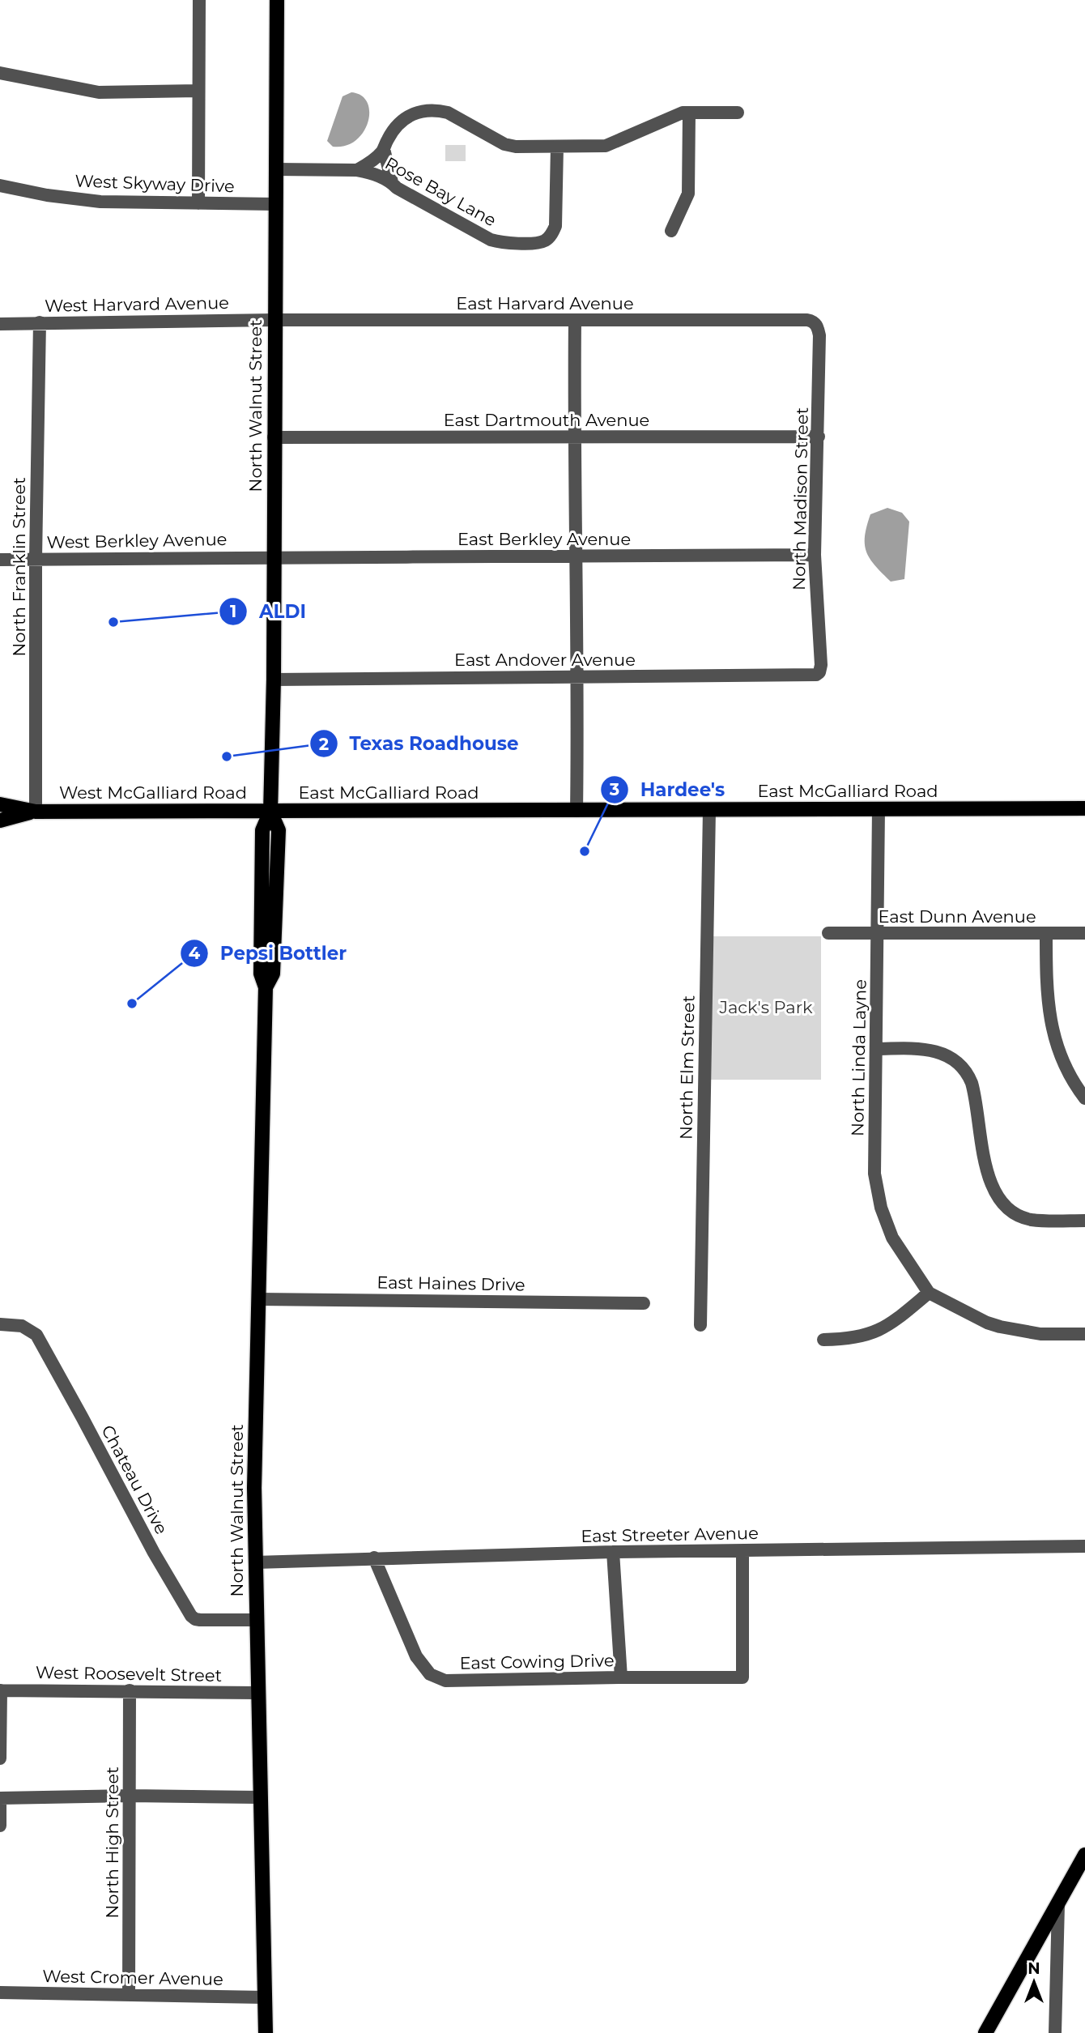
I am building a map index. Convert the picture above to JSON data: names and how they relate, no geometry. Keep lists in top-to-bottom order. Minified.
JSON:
{"streets":{"main road":["North Walnut Street","East McGalliard Road","West McGalliard Road"],"street":["West Skyway Drive","Rose Bay Lane","East Harvard Avenue","West Harvard Avenue","East Dartmouth Avenue","North Madison Street","East Berkley Avenue","West Berkley Avenue","North Franklin Street","East Andover Avenue","East Dunn Avenue","North Linda Layne","North Elm Street","East Haines Drive","Chateau Drive","East Streeter Avenue","East Cowing Drive","West Roosevelt Street","North High Street","West Cromer Avenue"]},"crossings":[["West Skyway Drive","North Walnut Street"],["Rose Bay Lane","North Walnut Street"],["East Harvard Avenue","West Harvard Avenue"],["East Harvard Avenue","North Walnut Street"],["East Harvard Avenue","North Madison Street"],["West Harvard Avenue","North Walnut Street"],["West Harvard Avenue","North Franklin Street"],["North Walnut Street","East Dartmouth Avenue"],["North Walnut Street","East Berkley Avenue"],["North Walnut Street","West Berkley Avenue"],["North Walnut Street","East Andover Avenue"],["North Walnut Street","East McGalliard Road"],["North Walnut Street","West McGalliard Road"],["North Walnut Street","East Haines Drive"],["North Walnut Street","Chateau Drive"],["North Walnut Street","East Streeter Avenue"],["North Walnut Street","West Roosevelt Street"],["North Walnut Street","West Cromer Avenue"],["East Dartmouth Avenue","North Madison Street"],["North Madison Street","East Berkley Avenue"],["North Madison Street","East Andover Avenue"],["East Berkley Avenue","West Berkley Avenue"],["West Berkley Avenue","North Franklin Street"],["North Franklin Street","West McGalliard Road"],["East McGalliard Road","West McGalliard Road"],["East McGalliard Road","North Linda Layne"],["East McGalliard Road","North Elm Street"],["East Dunn Avenue","North Linda Layne"],["East Streeter Avenue","East Cowing Drive"],["West Roosevelt Street","North High Street"],["North High Street","West Cromer Avenue"]],"parks":["Jack's Park"],"places":["ALDI","Texas Roadhouse","Hardee's","Pepsi Bottler"],"north":"top"}
